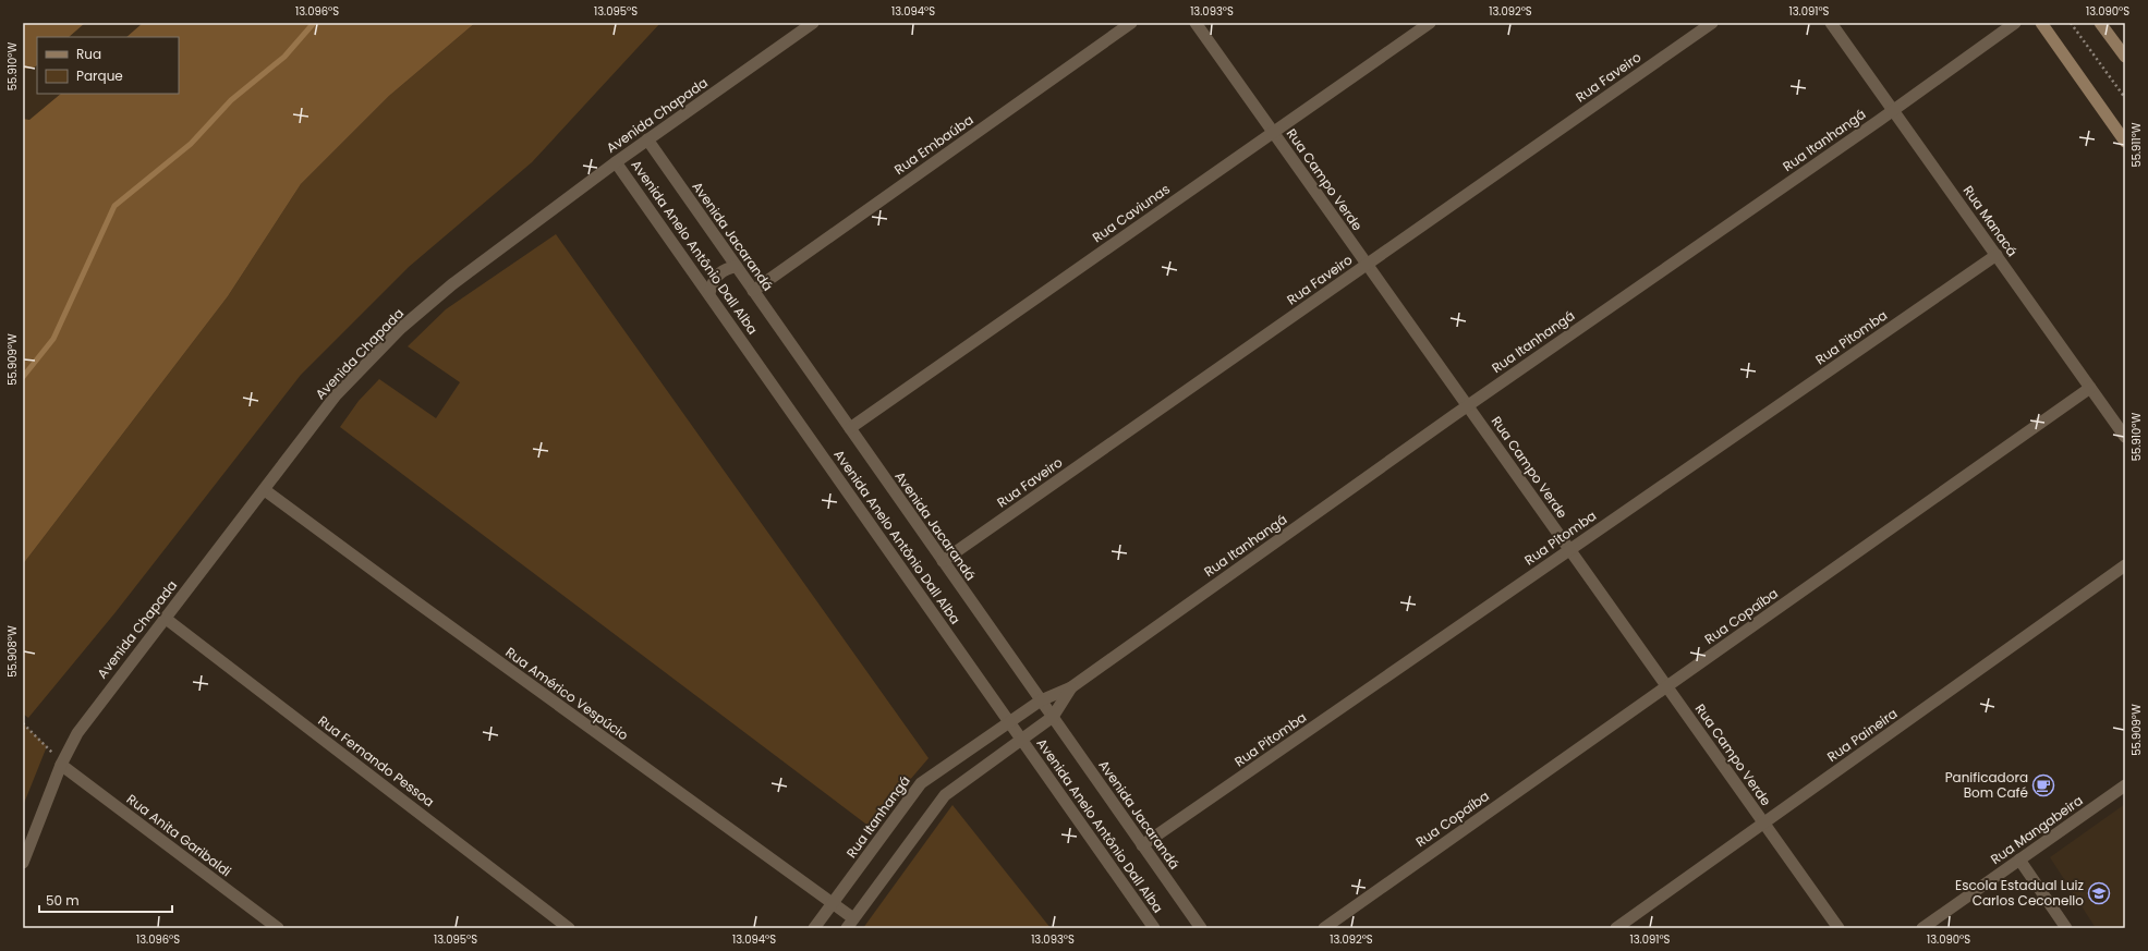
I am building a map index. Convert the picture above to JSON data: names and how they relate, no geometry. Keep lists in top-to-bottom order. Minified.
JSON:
{"streets":{"street":["Rua Faveiro","Avenida Chapada","Rua Itanhangá","Rua Embaúba","Rua Campo Verde","Rua Caviunas","Rua Manacá","Avenida Jacarandá","Avenida Anelo Antônio Dall Alba","Rua Pitomba","Rua Copaíba","Rua Américo Vespúcio","Rua Paineira","Rua Fernando Pessoa","Rua Mangabeira","Rua Anita Garibaldi"]},"crossings":[["Rua Faveiro","Rua Campo Verde"],["Rua Faveiro","Avenida Jacarandá"],["Avenida Chapada","Avenida Jacarandá"],["Avenida Chapada","Avenida Anelo Antônio Dall Alba"],["Avenida Chapada","Rua Américo Vespúcio"],["Avenida Chapada","Rua Fernando Pessoa"],["Avenida Chapada","Rua Anita Garibaldi"],["Rua Itanhangá","Rua Campo Verde"],["Rua Itanhangá","Rua Manacá"],["Rua Itanhangá","Avenida Jacarandá"],["Rua Itanhangá","Avenida Anelo Antônio Dall Alba"],["Rua Itanhangá","Rua Américo Vespúcio"],["Rua Embaúba","Avenida Jacarandá"],["Rua Campo Verde","Rua Caviunas"],["Rua Campo Verde","Rua Pitomba"],["Rua Campo Verde","Rua Copaíba"],["Rua Campo Verde","Rua Paineira"],["Rua Caviunas","Avenida Jacarandá"],["Rua Manacá","Rua Pitomba"],["Rua Manacá","Rua Copaíba"],["Avenida Jacarandá","Rua Pitomba"]],"places":{"cafe":["Panificadora Bom Café"],"school or university":["Escola Estadual Luiz Carlos Ceconello"]},"legend":["Rua","Parque"],"scale_bar":"50 m","coordinates":["13.096°S","13.095°S","13.094°S","13.093°S","13.092°S","13.091°S","13.090°S","55.910°W","55.911°W","55.909°W","55.908°W"]}
